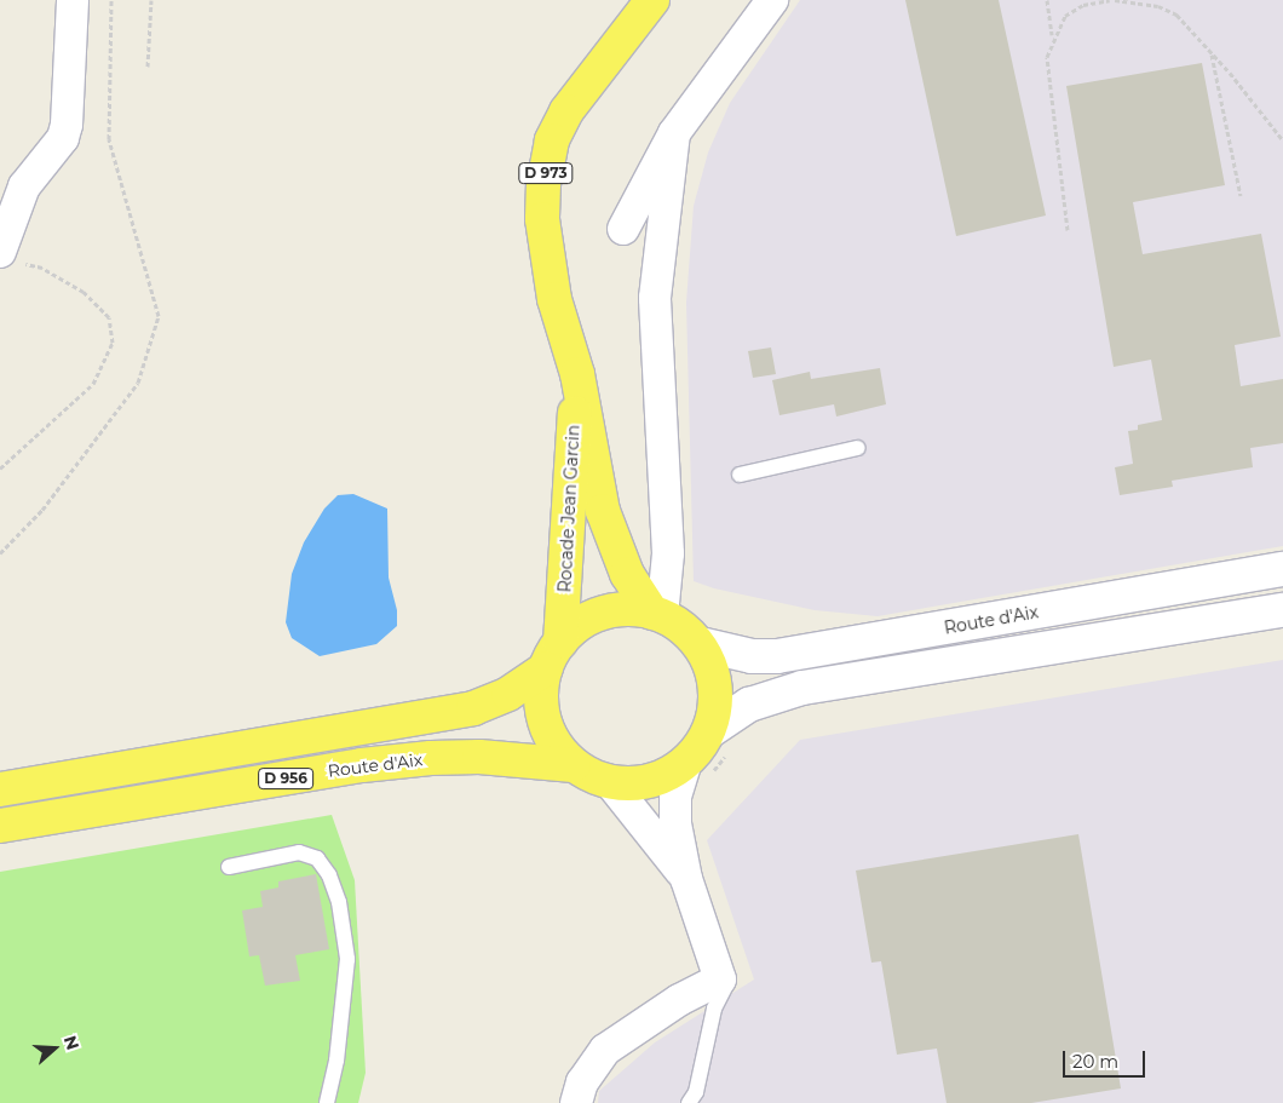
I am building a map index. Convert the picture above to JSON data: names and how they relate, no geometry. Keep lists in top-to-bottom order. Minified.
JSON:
{"streets":{"main road":["D 973","Rocade Jean Garcin","Route d'Aix","D 956"]},"crossings":[["Rocade Jean Garcin","Route d'Aix"]],"scale_bar":"20 m","north":"right"}
